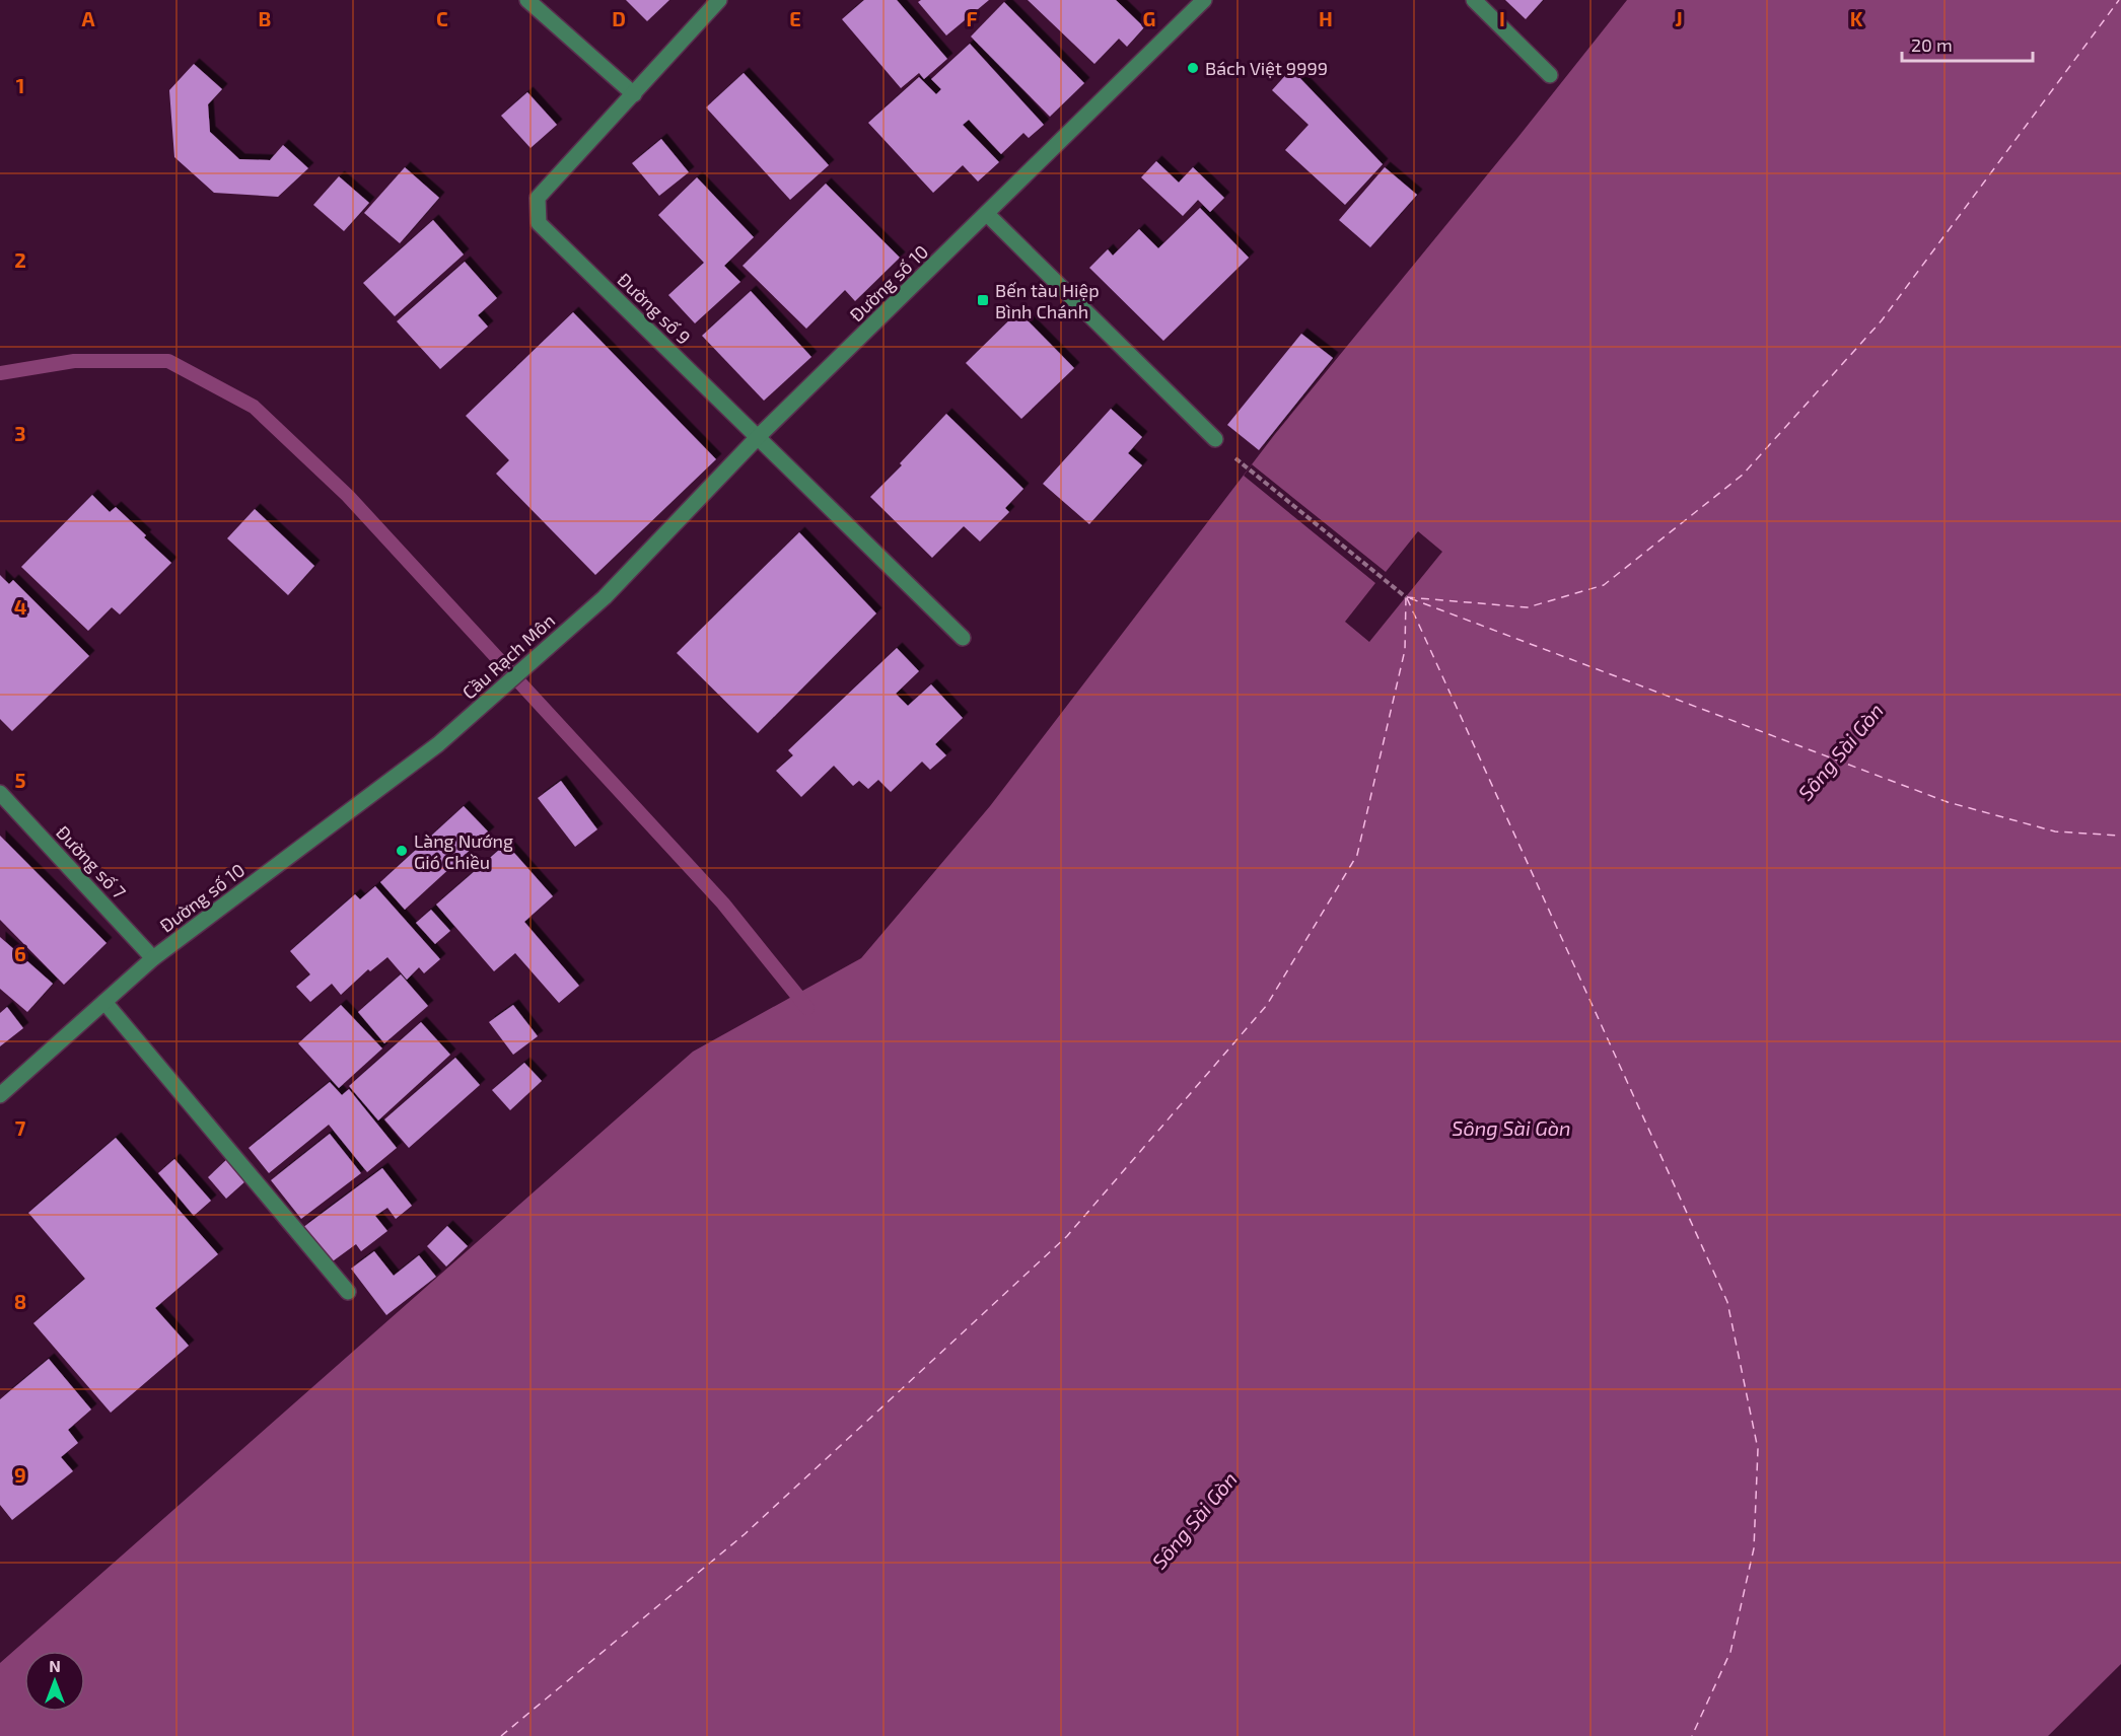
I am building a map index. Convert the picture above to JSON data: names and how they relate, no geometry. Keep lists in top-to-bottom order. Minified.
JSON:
{"streets":{"street":["Đường số 10","Đường số 9","Cầu Rạch Môn","Đường số 7"]},"crossings":[["Đường số 10","Đường số 9"],["Đường số 10","Cầu Rạch Môn"],["Đường số 10","Đường số 7"]],"water":["Sông Sài Gòn"],"places":{"other":["Bách Việt 9999","Làng Nướng Gió Chiều"],"transit":["Bến tàu Hiệp Bình Chánh"]},"scale_bar":"20 m","north":"top","grid":{"columns":["A","B","C","D","E","F","G","H","I","J","K"],"rows":["1","2","3","4","5","6","7","8","9"]}}
